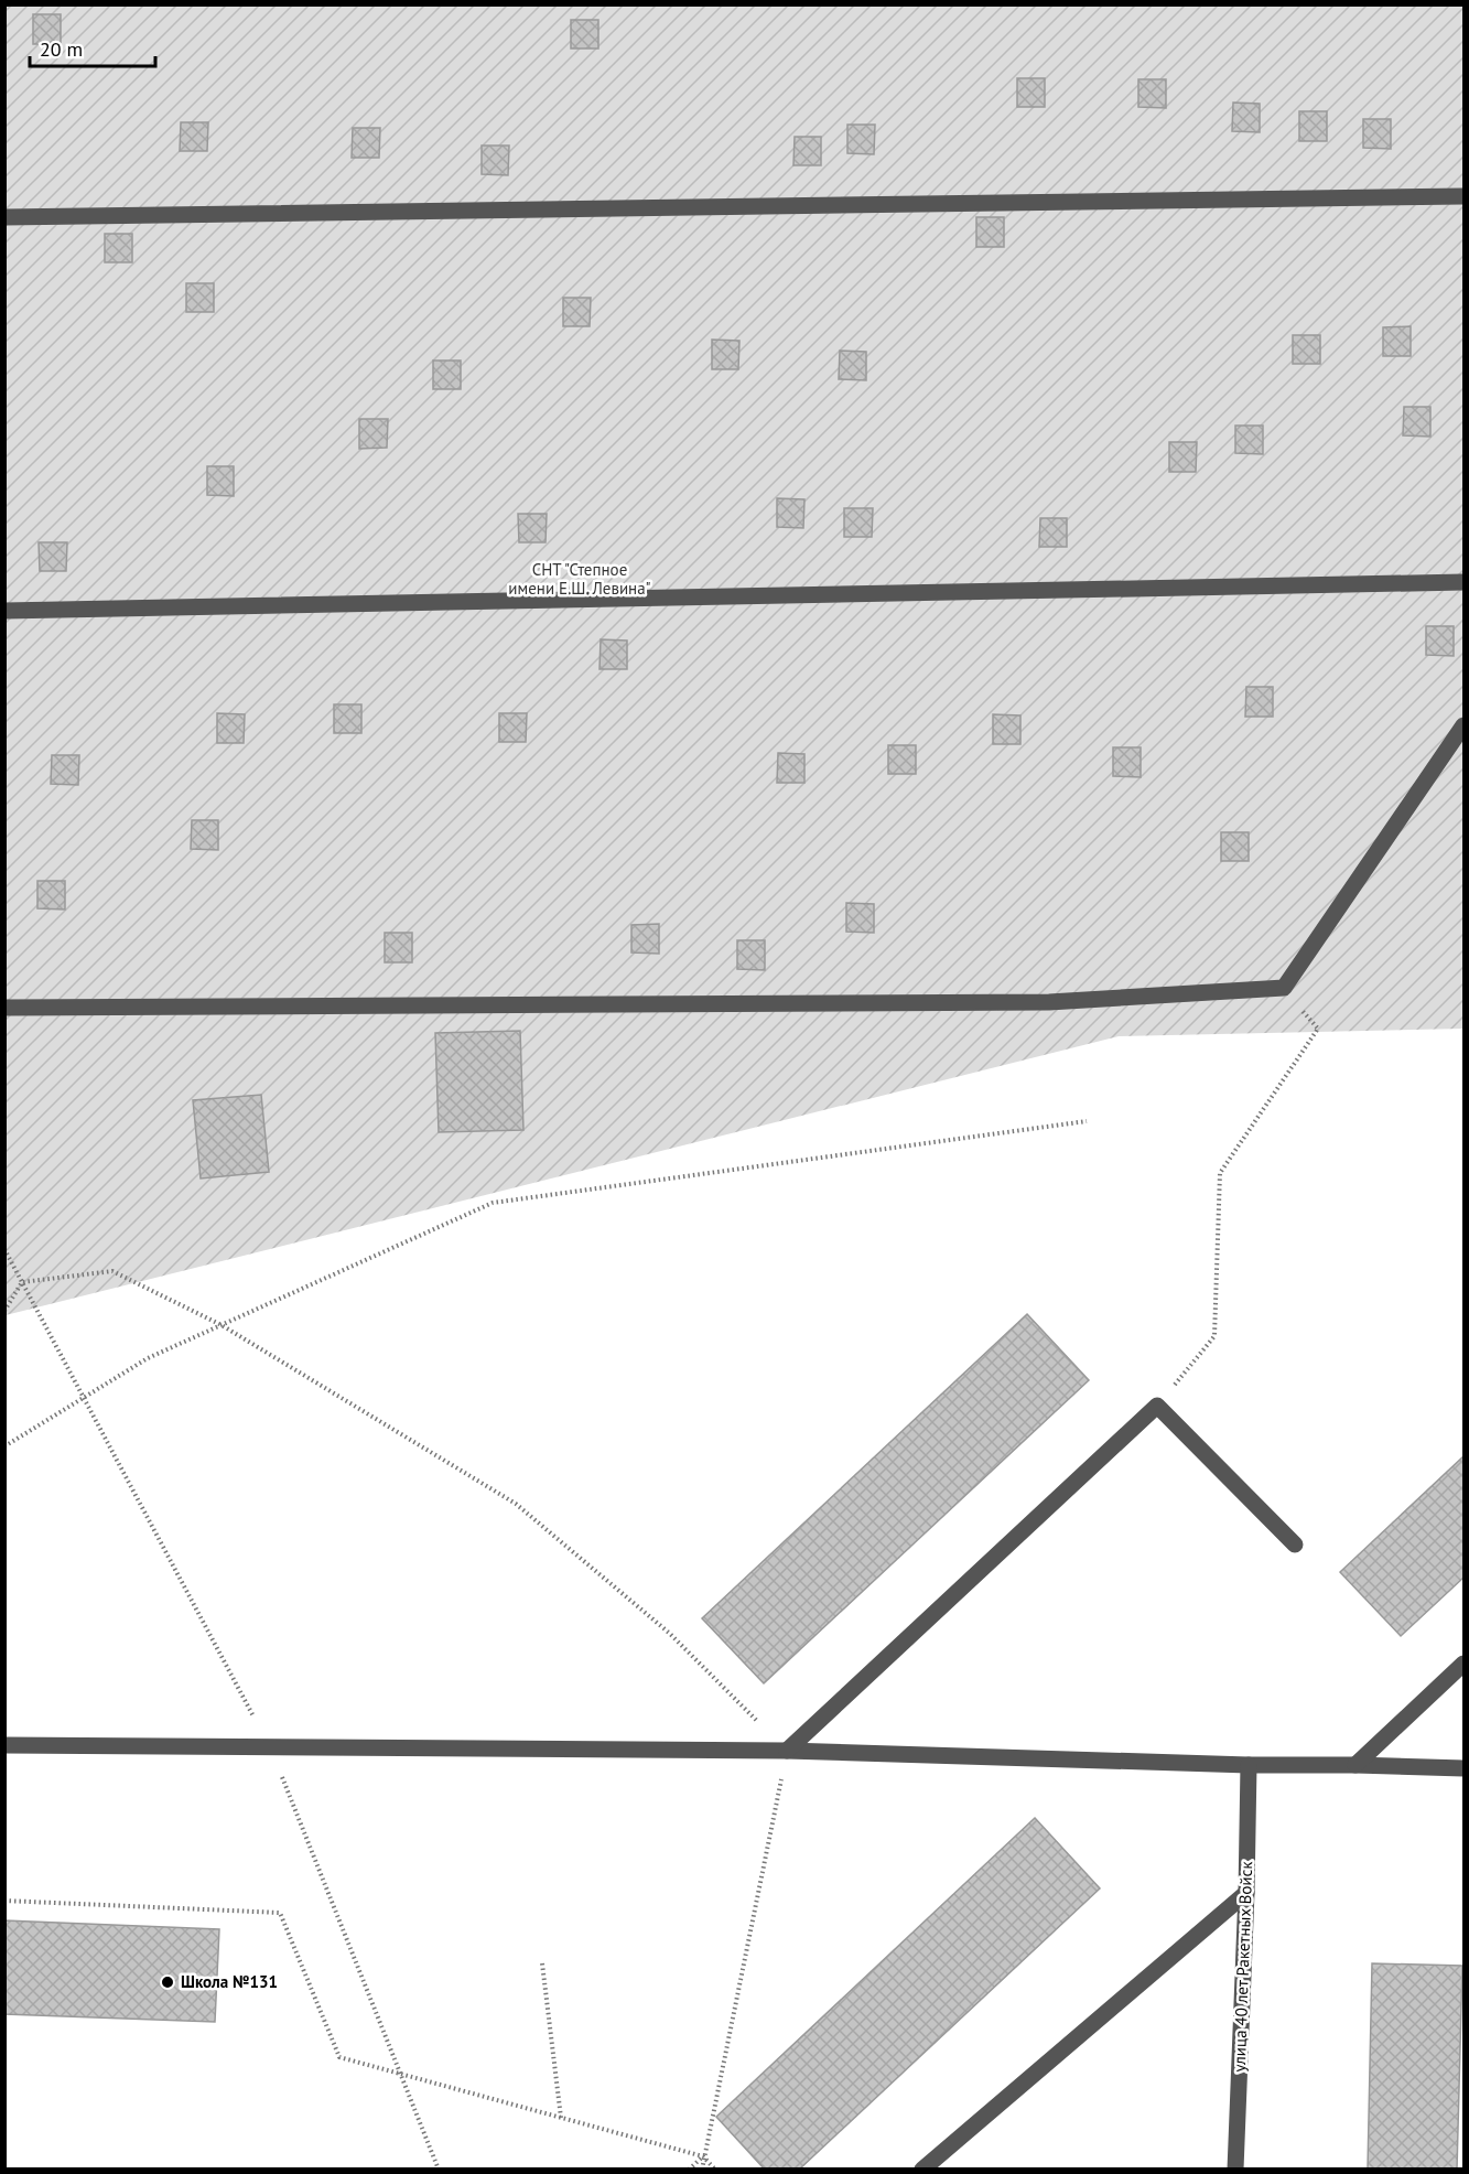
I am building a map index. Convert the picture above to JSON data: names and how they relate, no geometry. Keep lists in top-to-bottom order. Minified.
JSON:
{"streets":{"street":["улица 40 лет Ракетных Войск"]},"parks":["СНТ \"Степное имени Е.Ш. Левина\""],"places":["Школа №131"],"scale_bar":"20 m"}
